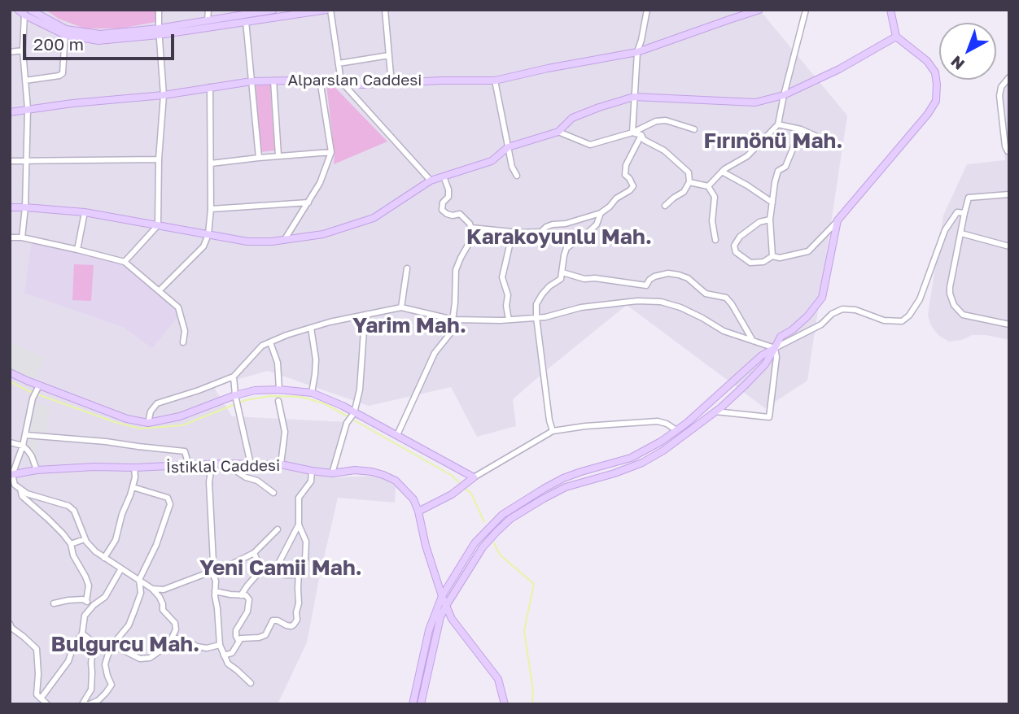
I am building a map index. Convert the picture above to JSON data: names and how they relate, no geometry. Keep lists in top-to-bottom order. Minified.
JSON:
{"streets":{"main road":["Alparslan Caddesi","İstiklal Caddesi"]},"districts":["Fırınönü Mah.","Karakoyunlu Mah.","Yarim Mah.","Yeni Camii Mah.","Bulgurcu Mah."],"scale_bar":"200 m","north":"bottom left"}
